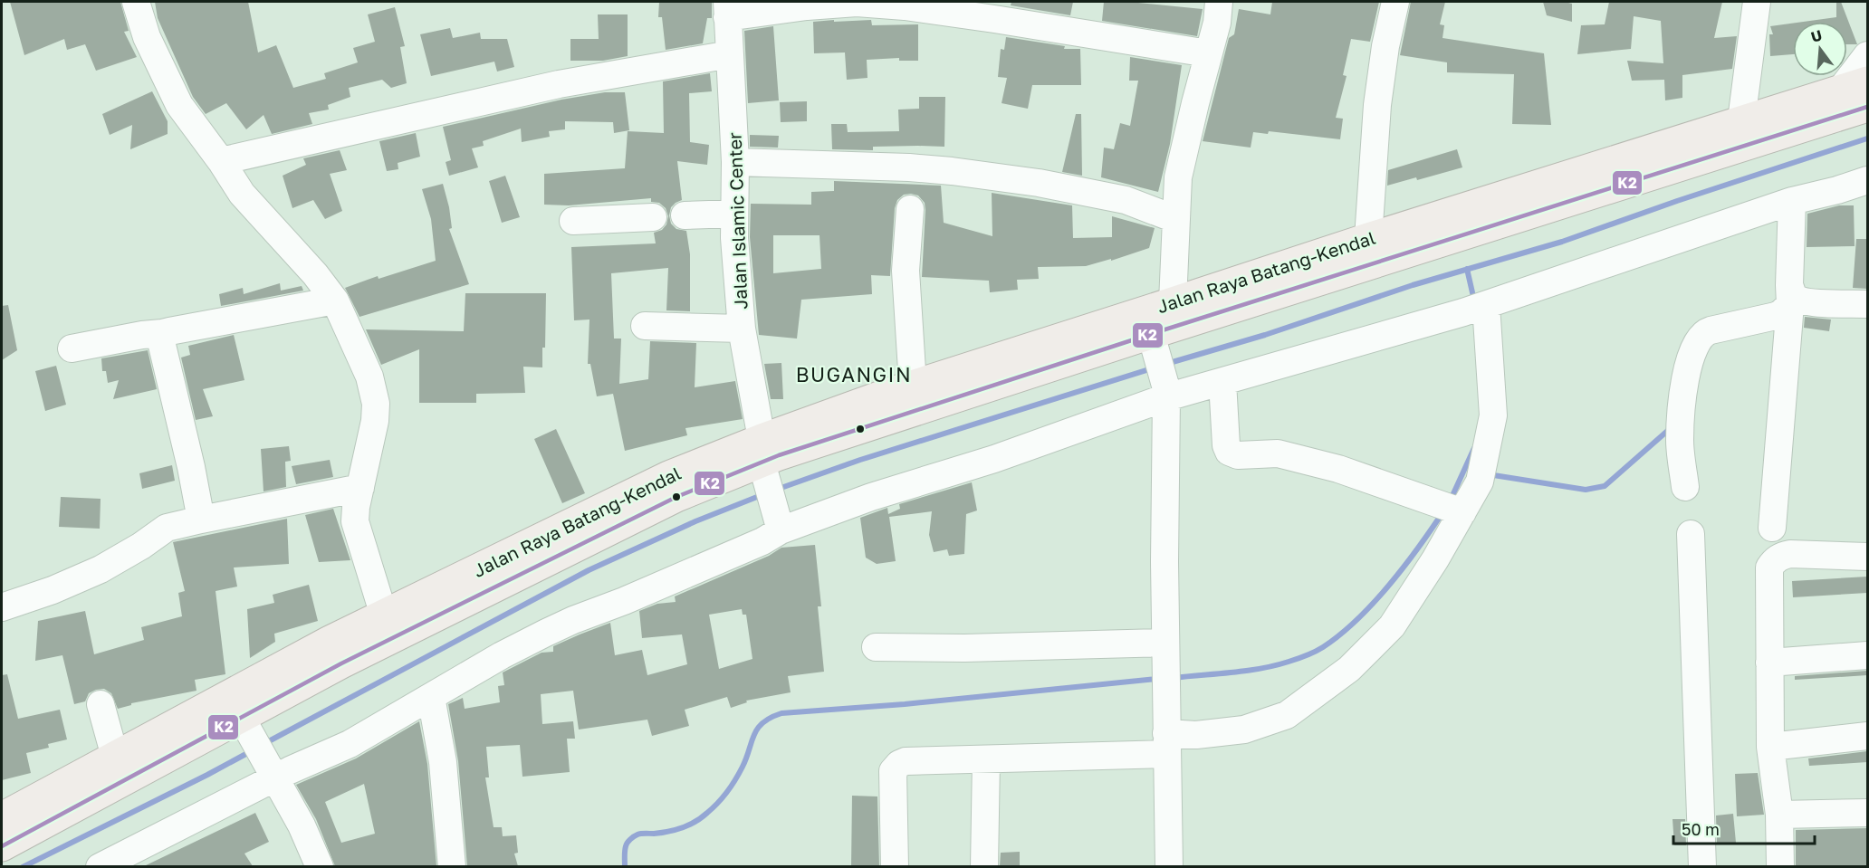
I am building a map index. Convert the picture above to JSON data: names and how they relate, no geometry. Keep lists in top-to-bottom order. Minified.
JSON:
{"streets":{"highway":["Jalan Raya Batang-Kendal"],"street":["Jalan Islamic Center"]},"crossings":[["Jalan Islamic Center","Jalan Raya Batang-Kendal"]],"districts":["BUGANGIN"],"lines":["transit line K2"],"scale_bar":"50 m","north":"top"}
